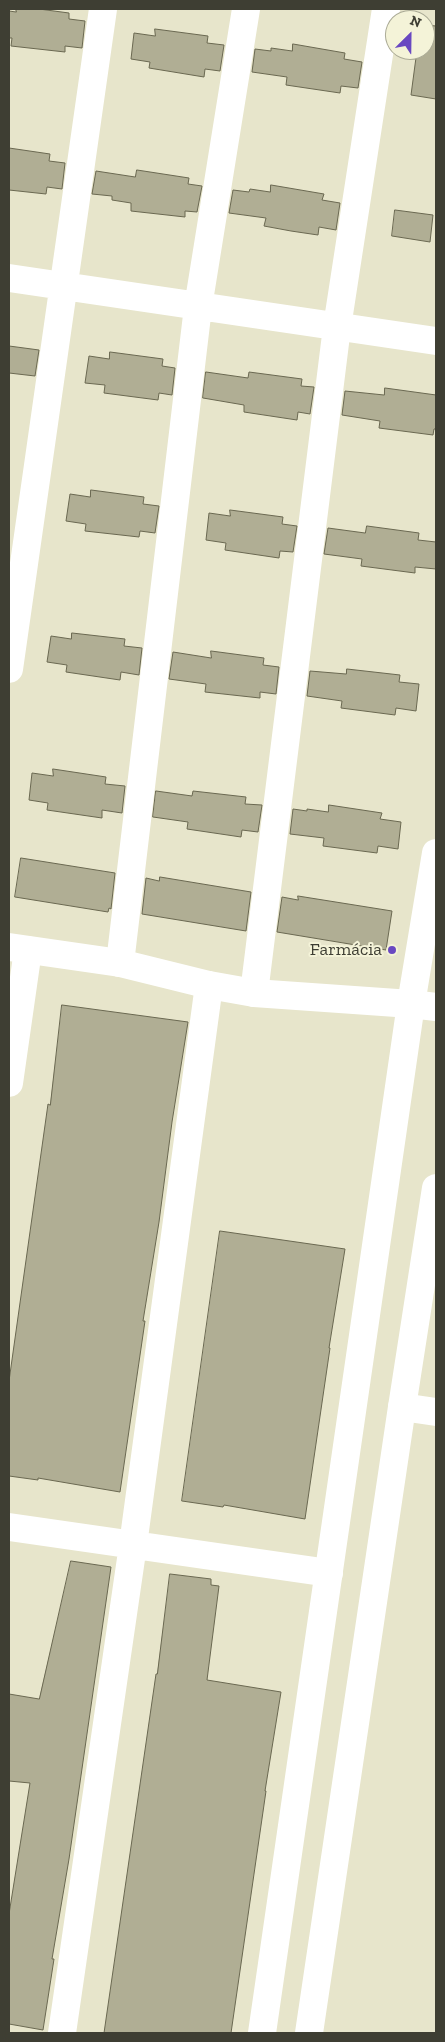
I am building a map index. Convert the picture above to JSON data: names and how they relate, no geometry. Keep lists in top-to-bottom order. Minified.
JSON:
{"places":["Farmácia"],"north":"top right"}
